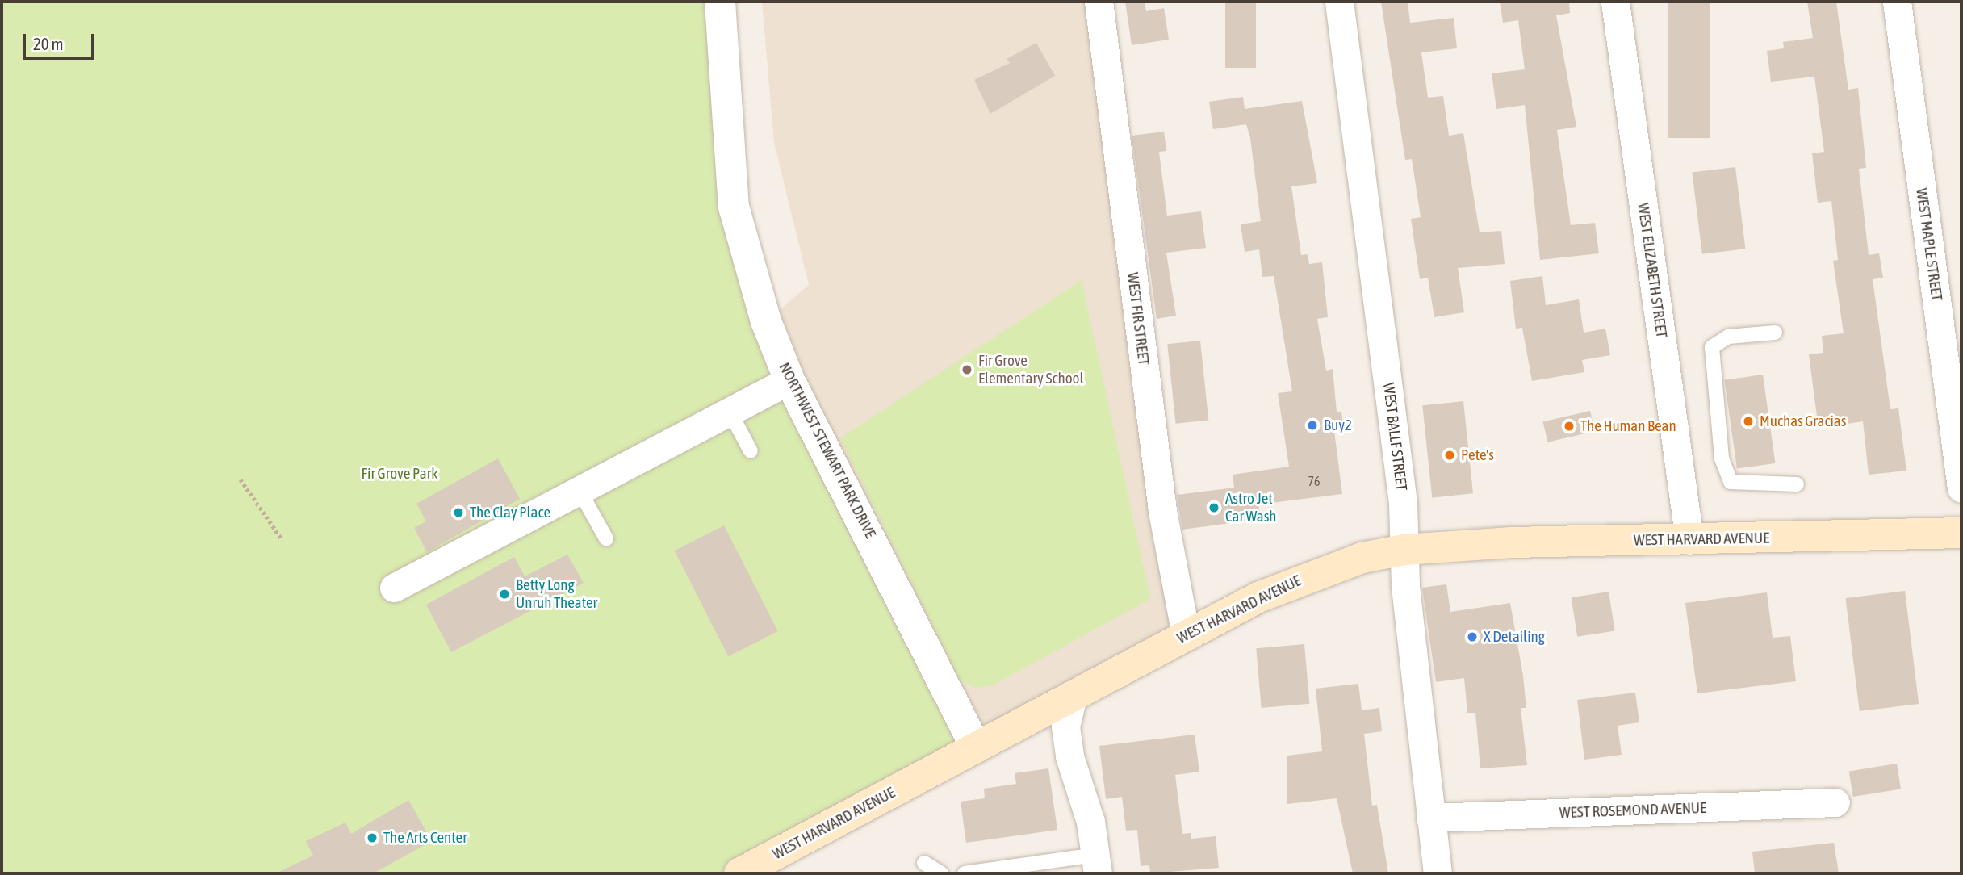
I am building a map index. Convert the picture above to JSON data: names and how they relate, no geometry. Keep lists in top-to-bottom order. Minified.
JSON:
{"streets":{"main road":["WEST HARVARD AVENUE"],"street":["WEST MAPLE STREET","WEST ELIZABETH STREET","WEST FIR STREET","WEST BALLF STREET","NORTHWEST STEWART PARK DRIVE","WEST ROSEMOND AVENUE"]},"crossings":[["WEST ELIZABETH STREET","WEST HARVARD AVENUE"],["WEST FIR STREET","WEST HARVARD AVENUE"],["WEST BALLF STREET","WEST HARVARD AVENUE"],["WEST BALLF STREET","WEST ROSEMOND AVENUE"],["NORTHWEST STEWART PARK DRIVE","WEST HARVARD AVENUE"]],"parks":["Fir Grove Park"],"places":["Fir Grove Elementary School","Muchas Gracias","Buy2","The Human Bean","Pete's","Astro Jet Car Wash","The Clay Place","Betty Long Unruh Theater","X Detailing","The Arts Center"],"house_numbers":["76"],"scale_bar":"20 m"}
